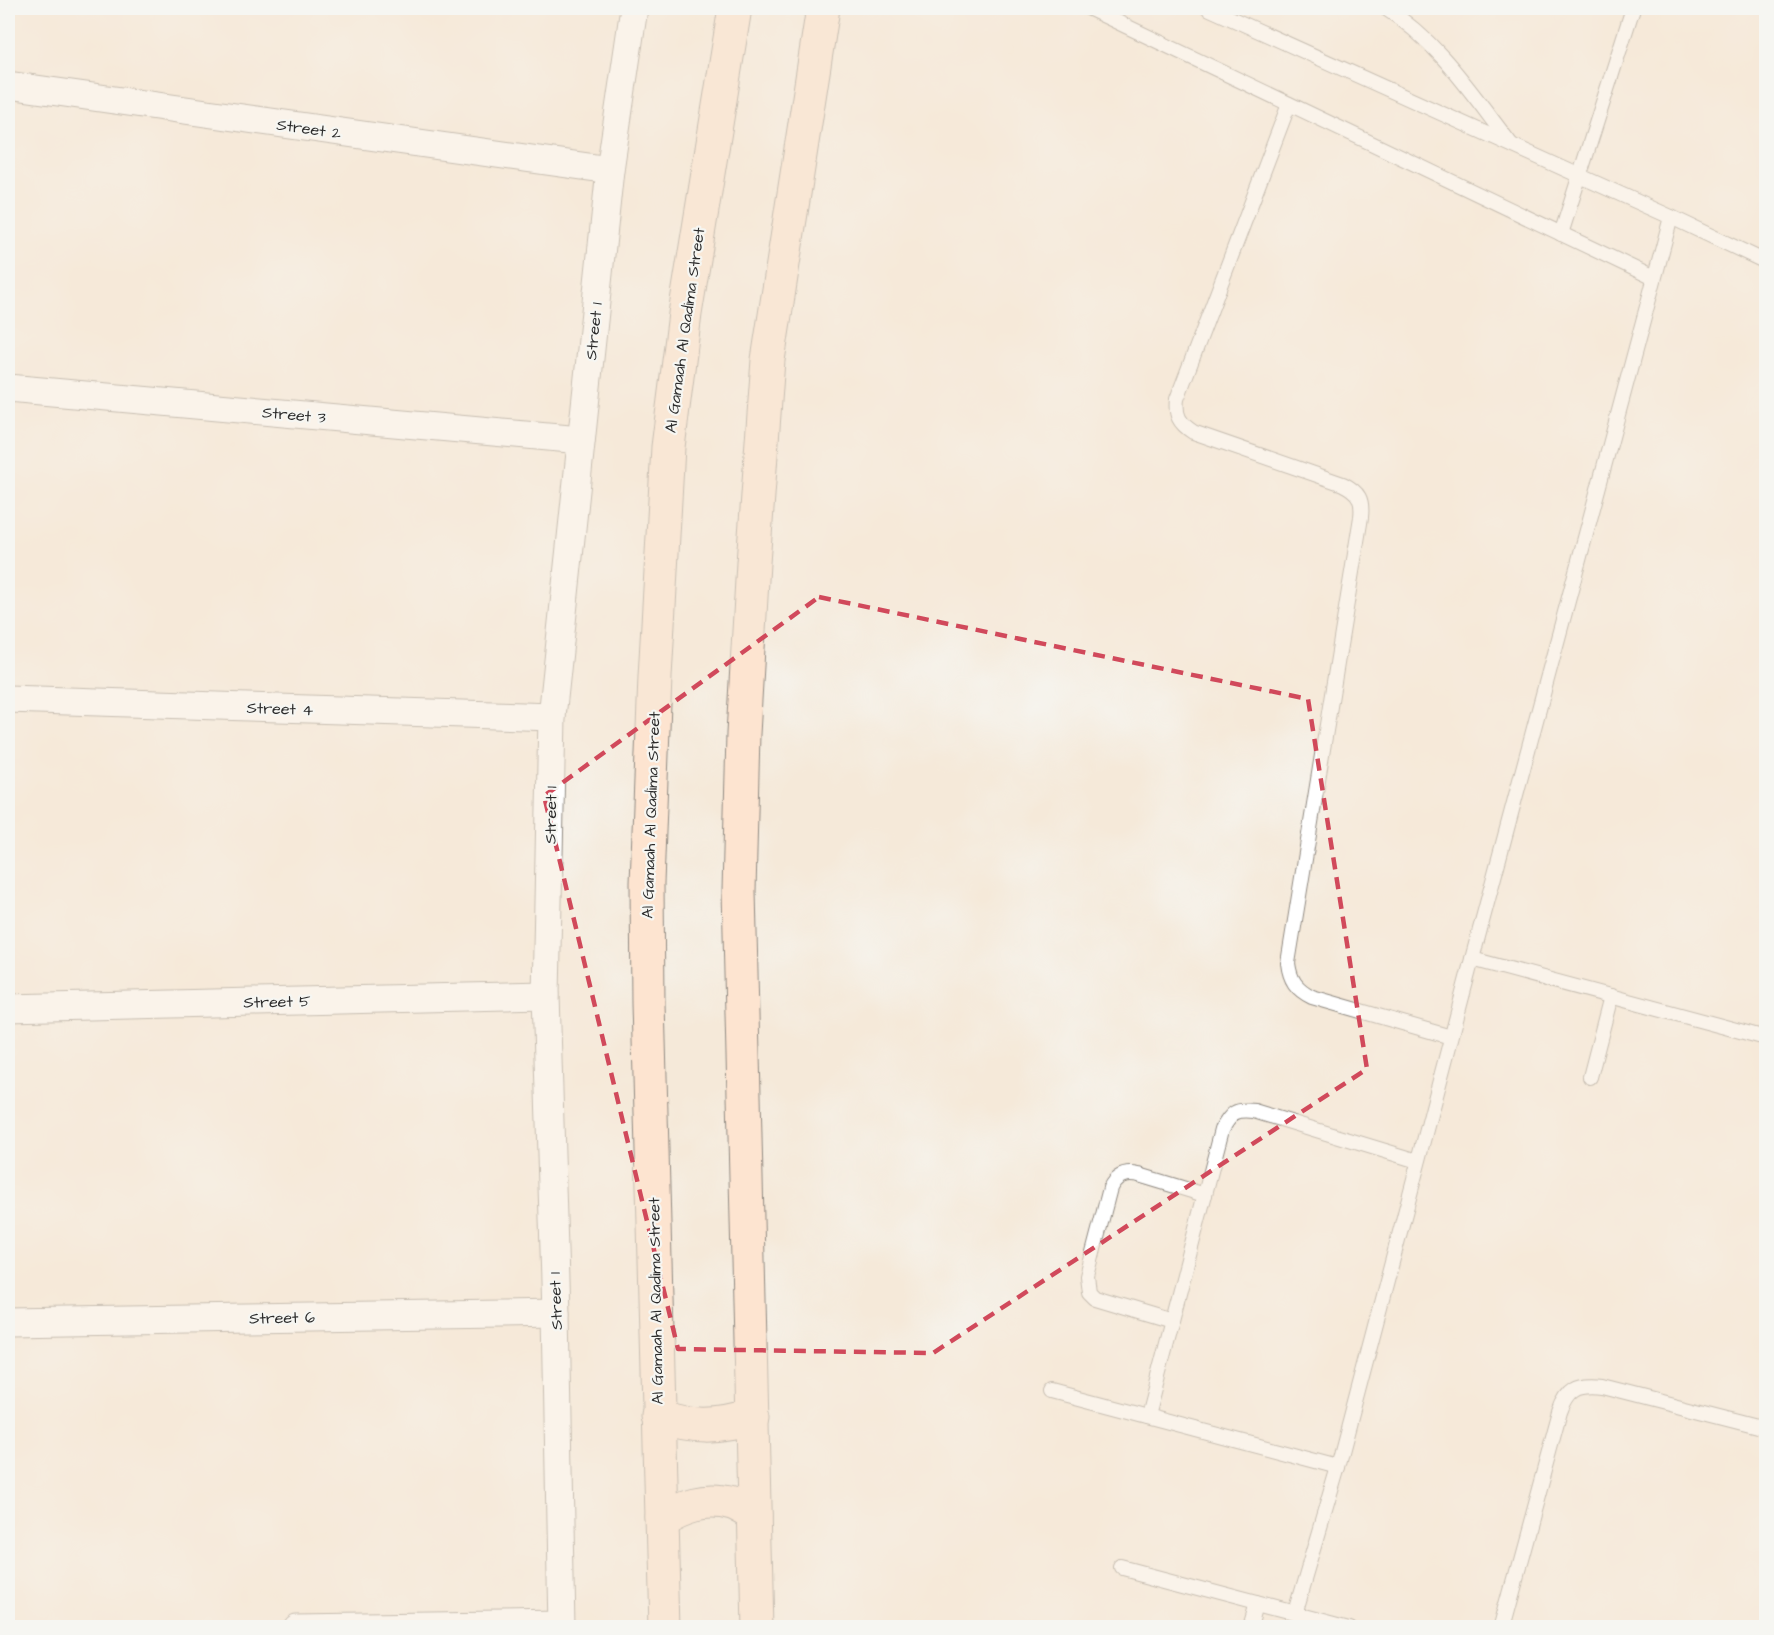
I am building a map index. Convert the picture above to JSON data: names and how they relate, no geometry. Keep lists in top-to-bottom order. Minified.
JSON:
{"streets":{"main road":["Al Gamaah Al Qadima Street"],"street":["Street 2","Street 1","Street 3","Street 4","Street 5","Street 6"]},"crossings":[["Street 2","Street 1"],["Street 1","Street 3"],["Street 1","Street 4"],["Street 1","Street 5"],["Street 1","Street 6"]]}
